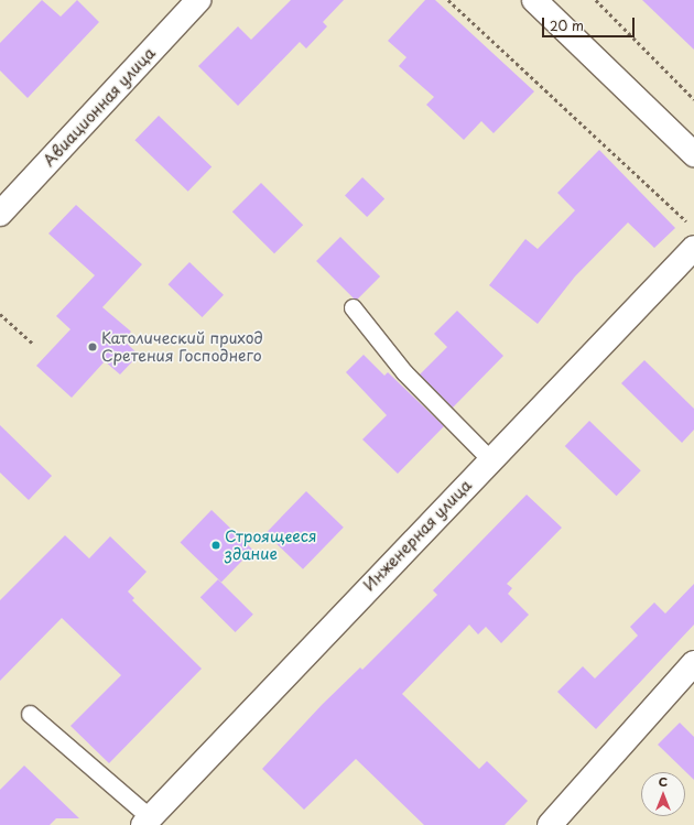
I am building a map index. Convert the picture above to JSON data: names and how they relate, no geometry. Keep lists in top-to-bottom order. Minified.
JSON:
{"streets":{"street":["Авиационная улица","Инженерная улица"]},"places":["Католический приход Сретения Господнего","Строящееся здание"],"scale_bar":"20 m","north":"top"}
